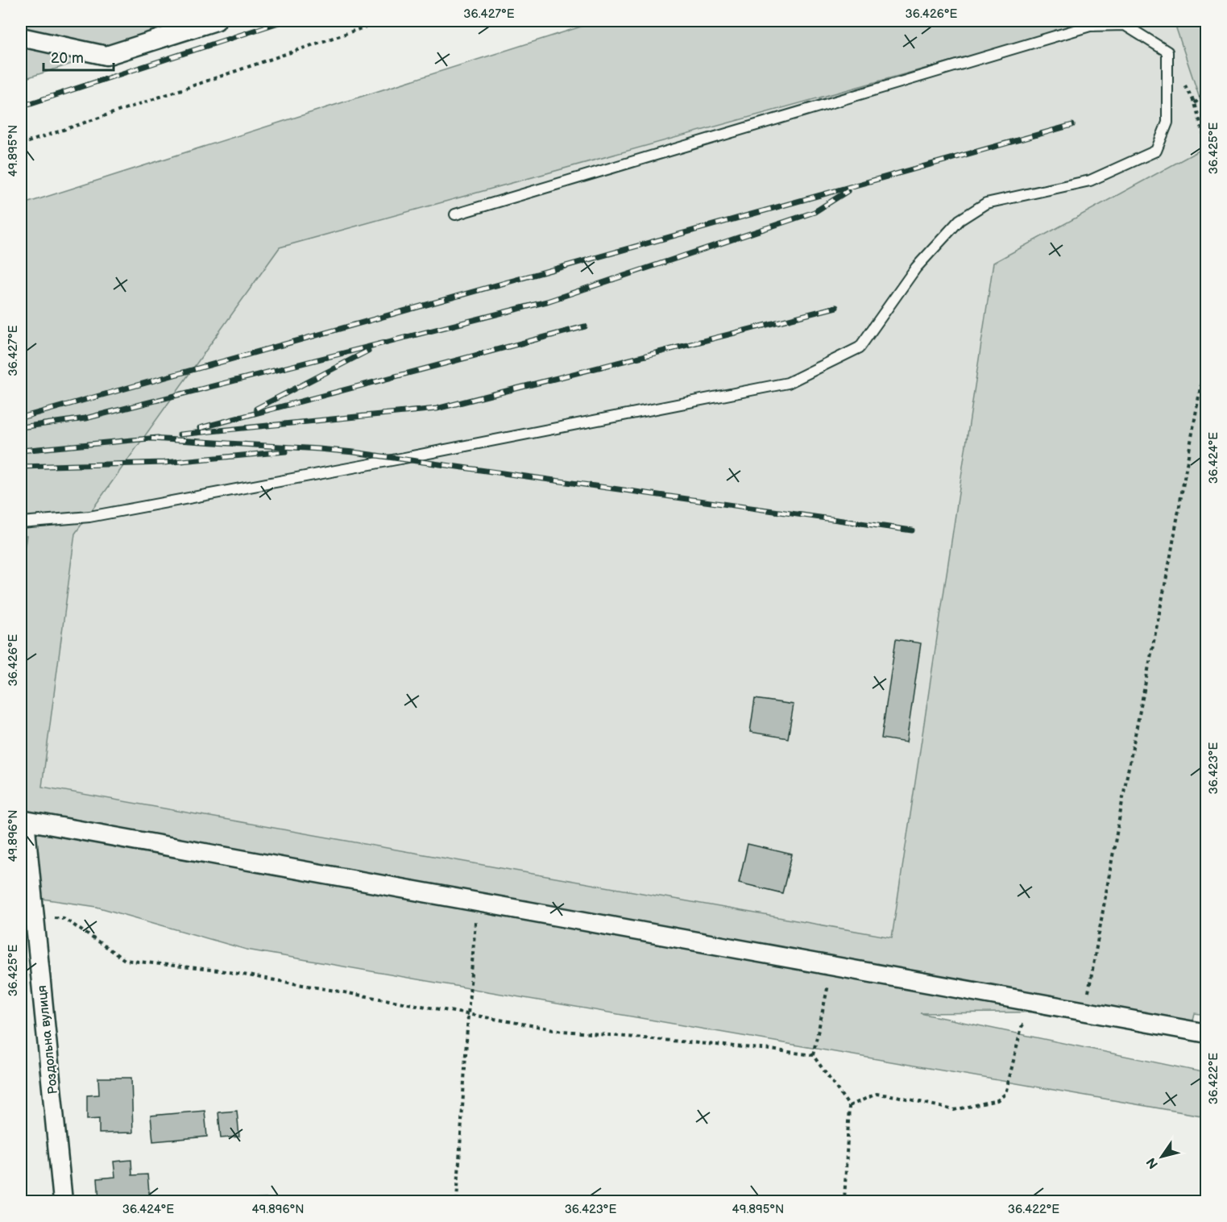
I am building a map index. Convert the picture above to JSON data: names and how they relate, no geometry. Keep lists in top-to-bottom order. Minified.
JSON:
{"streets":{"street":["Роздольна вулиця"]},"scale_bar":"20 m","north":"bottom left","coordinates":["36.427°E","36.426°E","36.425°E","49.895°N","36.424°E","36.423°E","49.896°N","36.422°E"]}
